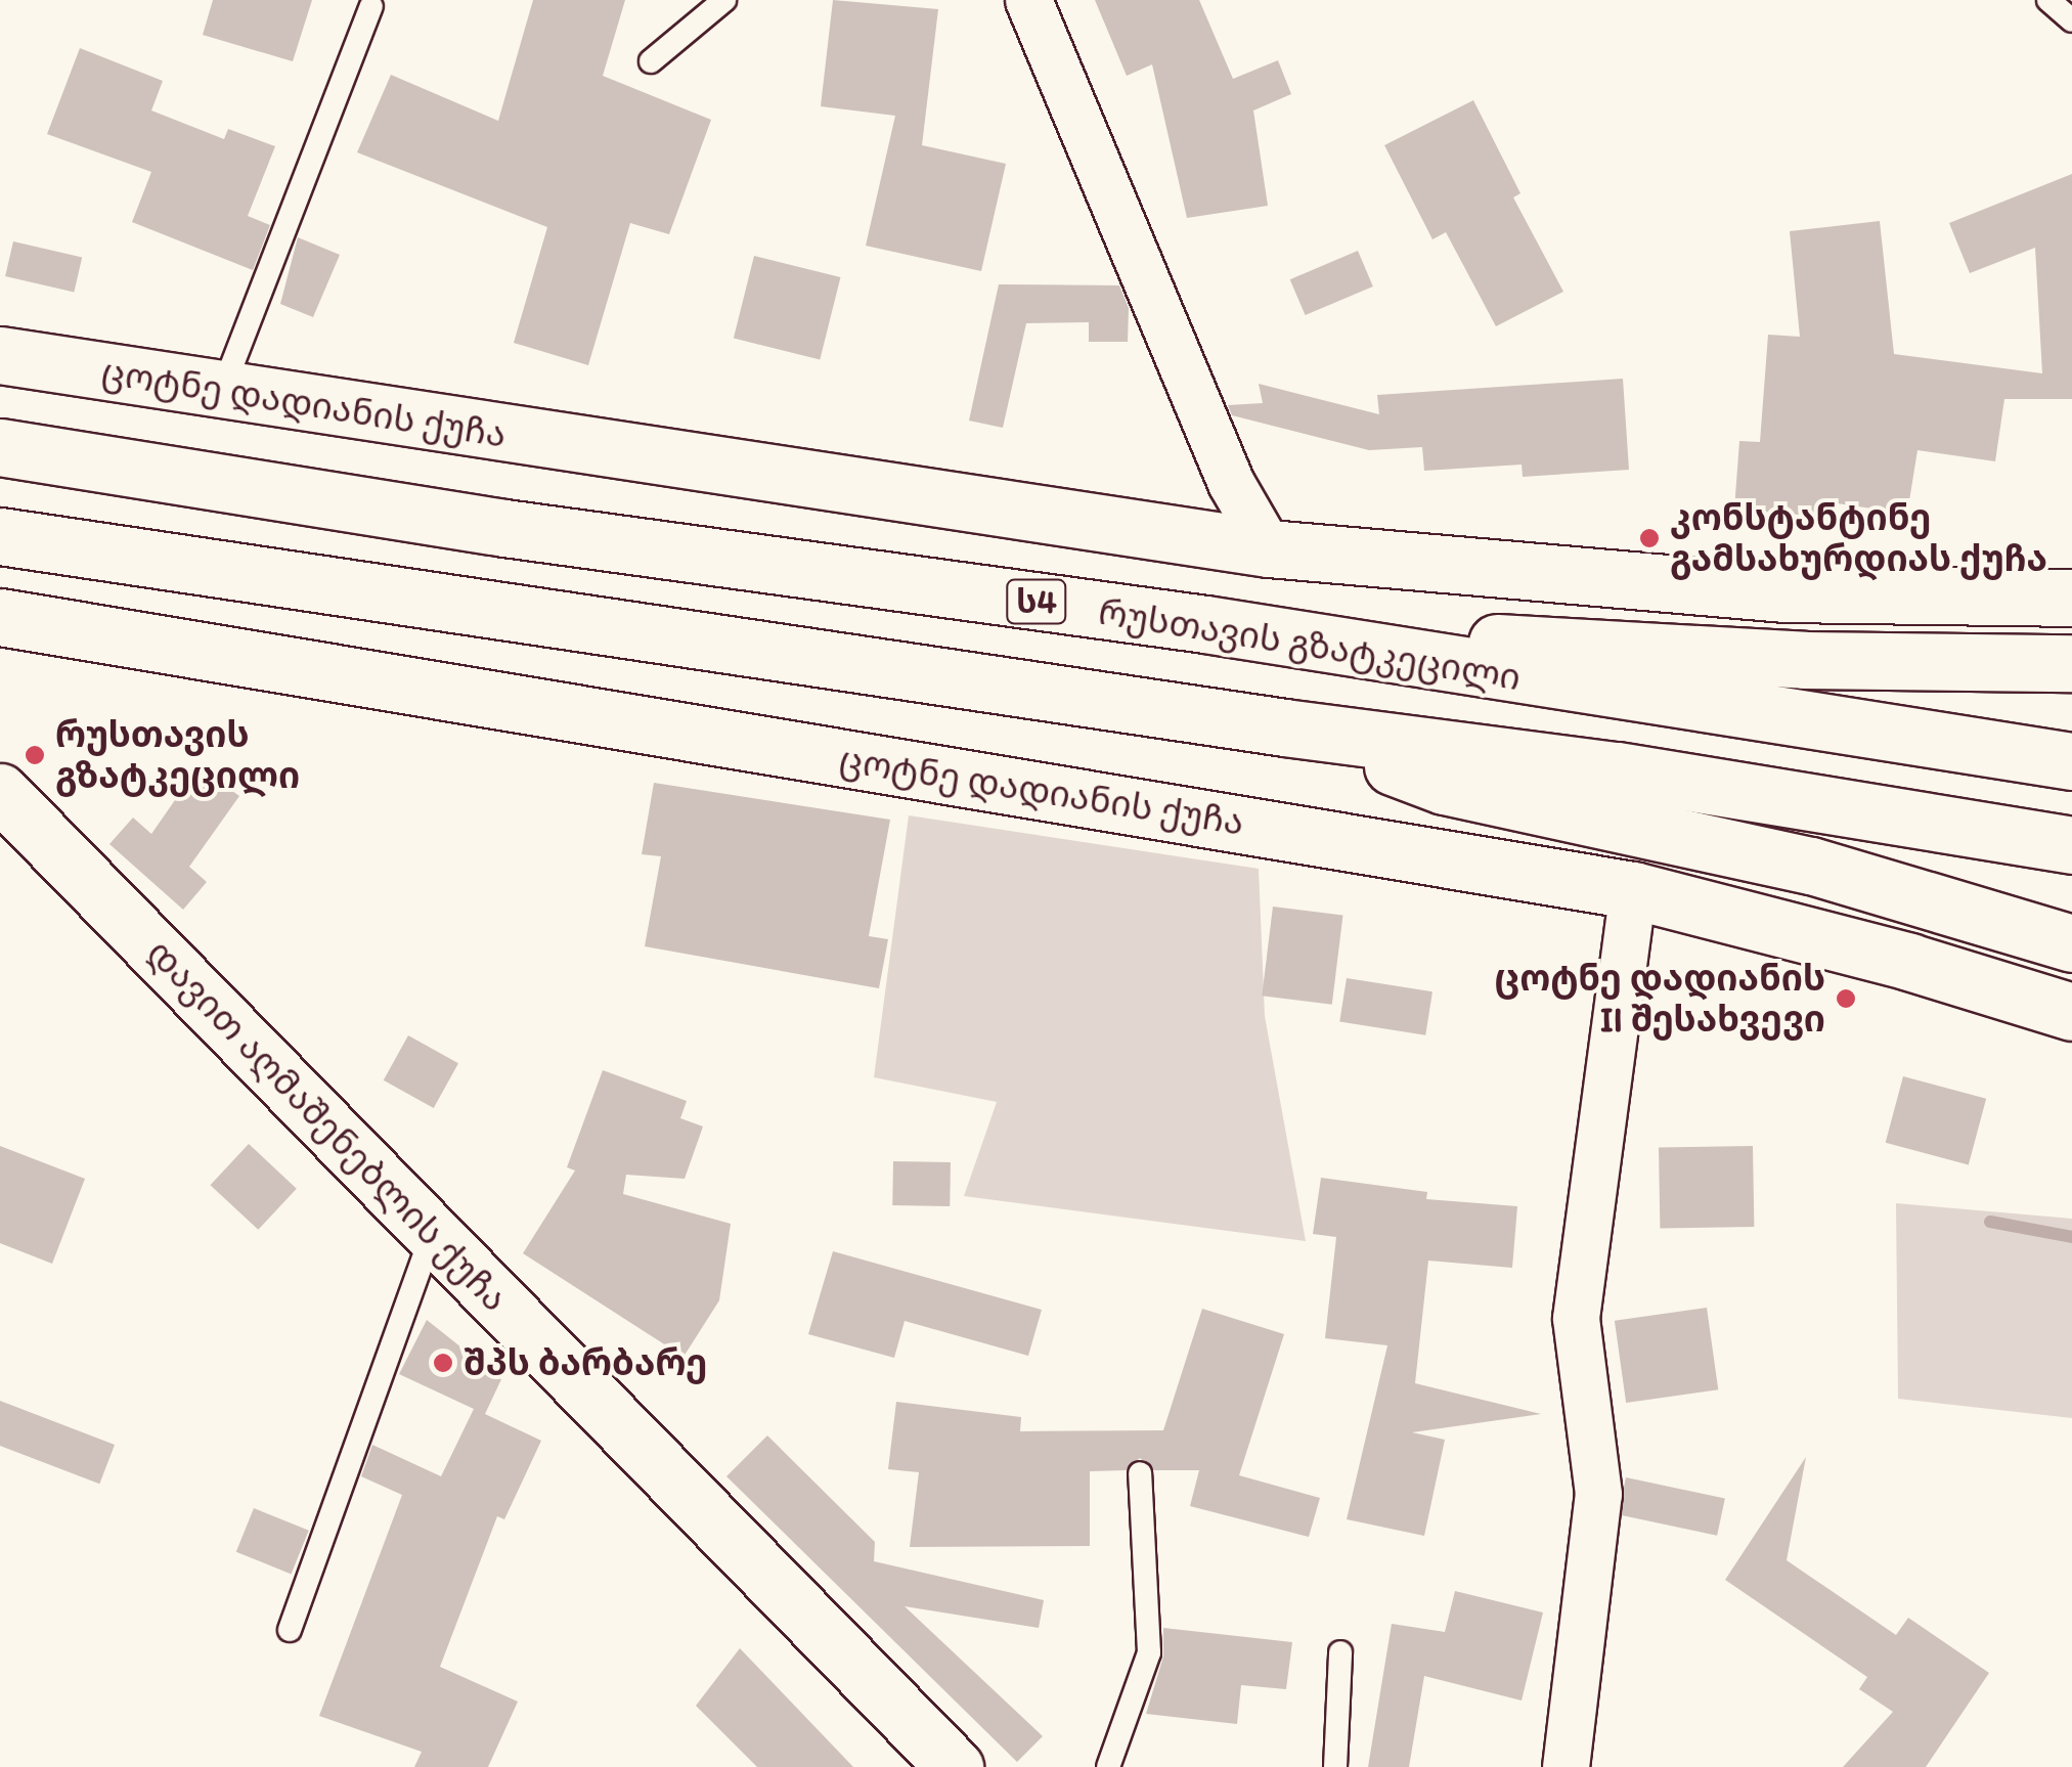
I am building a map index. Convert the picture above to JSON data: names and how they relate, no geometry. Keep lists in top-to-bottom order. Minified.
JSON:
{"streets":{"main road":["ცოტნე დადიანის ქუჩა","ს4","რუსთავის გზატკეცილი","დავით აღმაშენებლის ქუჩა"]},"places":["კონსტანტინე გამსახურდიას ქუჩა","რუსთავის გზატკეცილი","ცოტნე დადიანის II შესახვევი","შპს ბარბარე"]}
